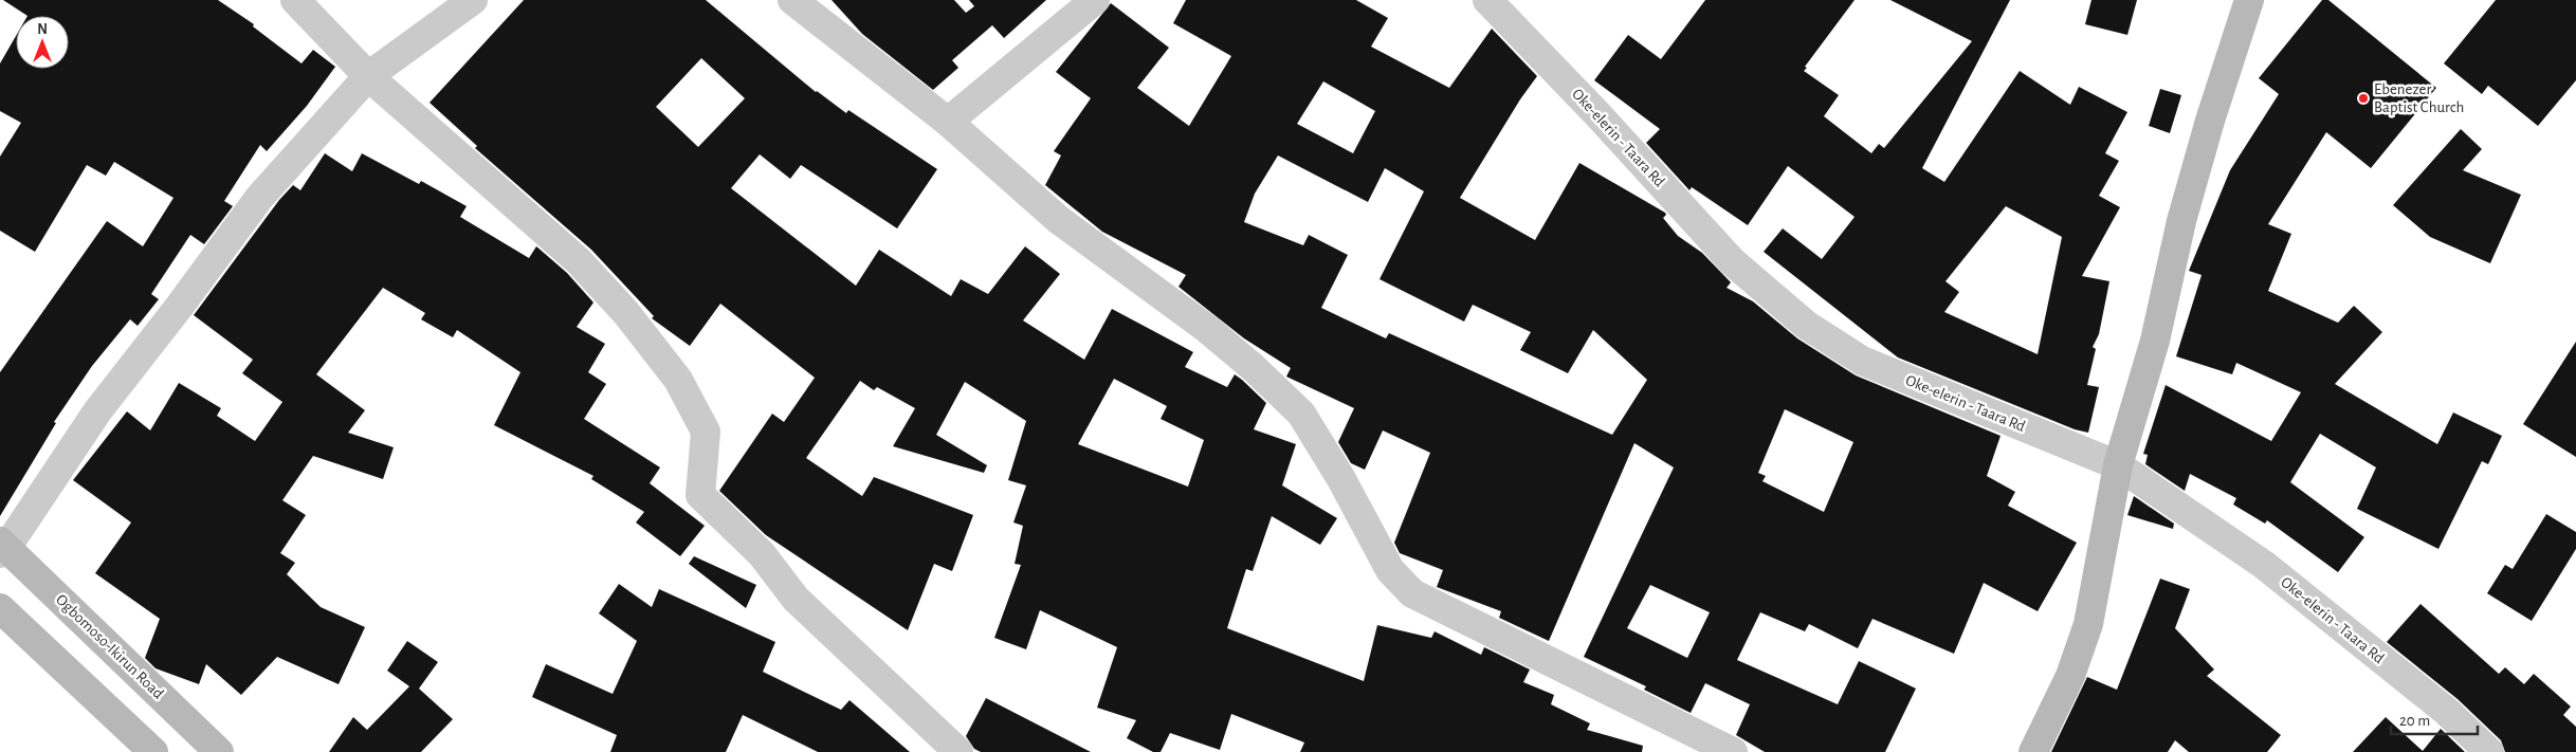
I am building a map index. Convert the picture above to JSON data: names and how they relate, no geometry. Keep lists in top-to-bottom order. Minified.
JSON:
{"streets":{"street":["Oke-elerin - Taara Rd","Ogbomoso-Ikirun Road"]},"places":["Ebenezer Baptist Church"],"scale_bar":"20 m","north":"top"}
